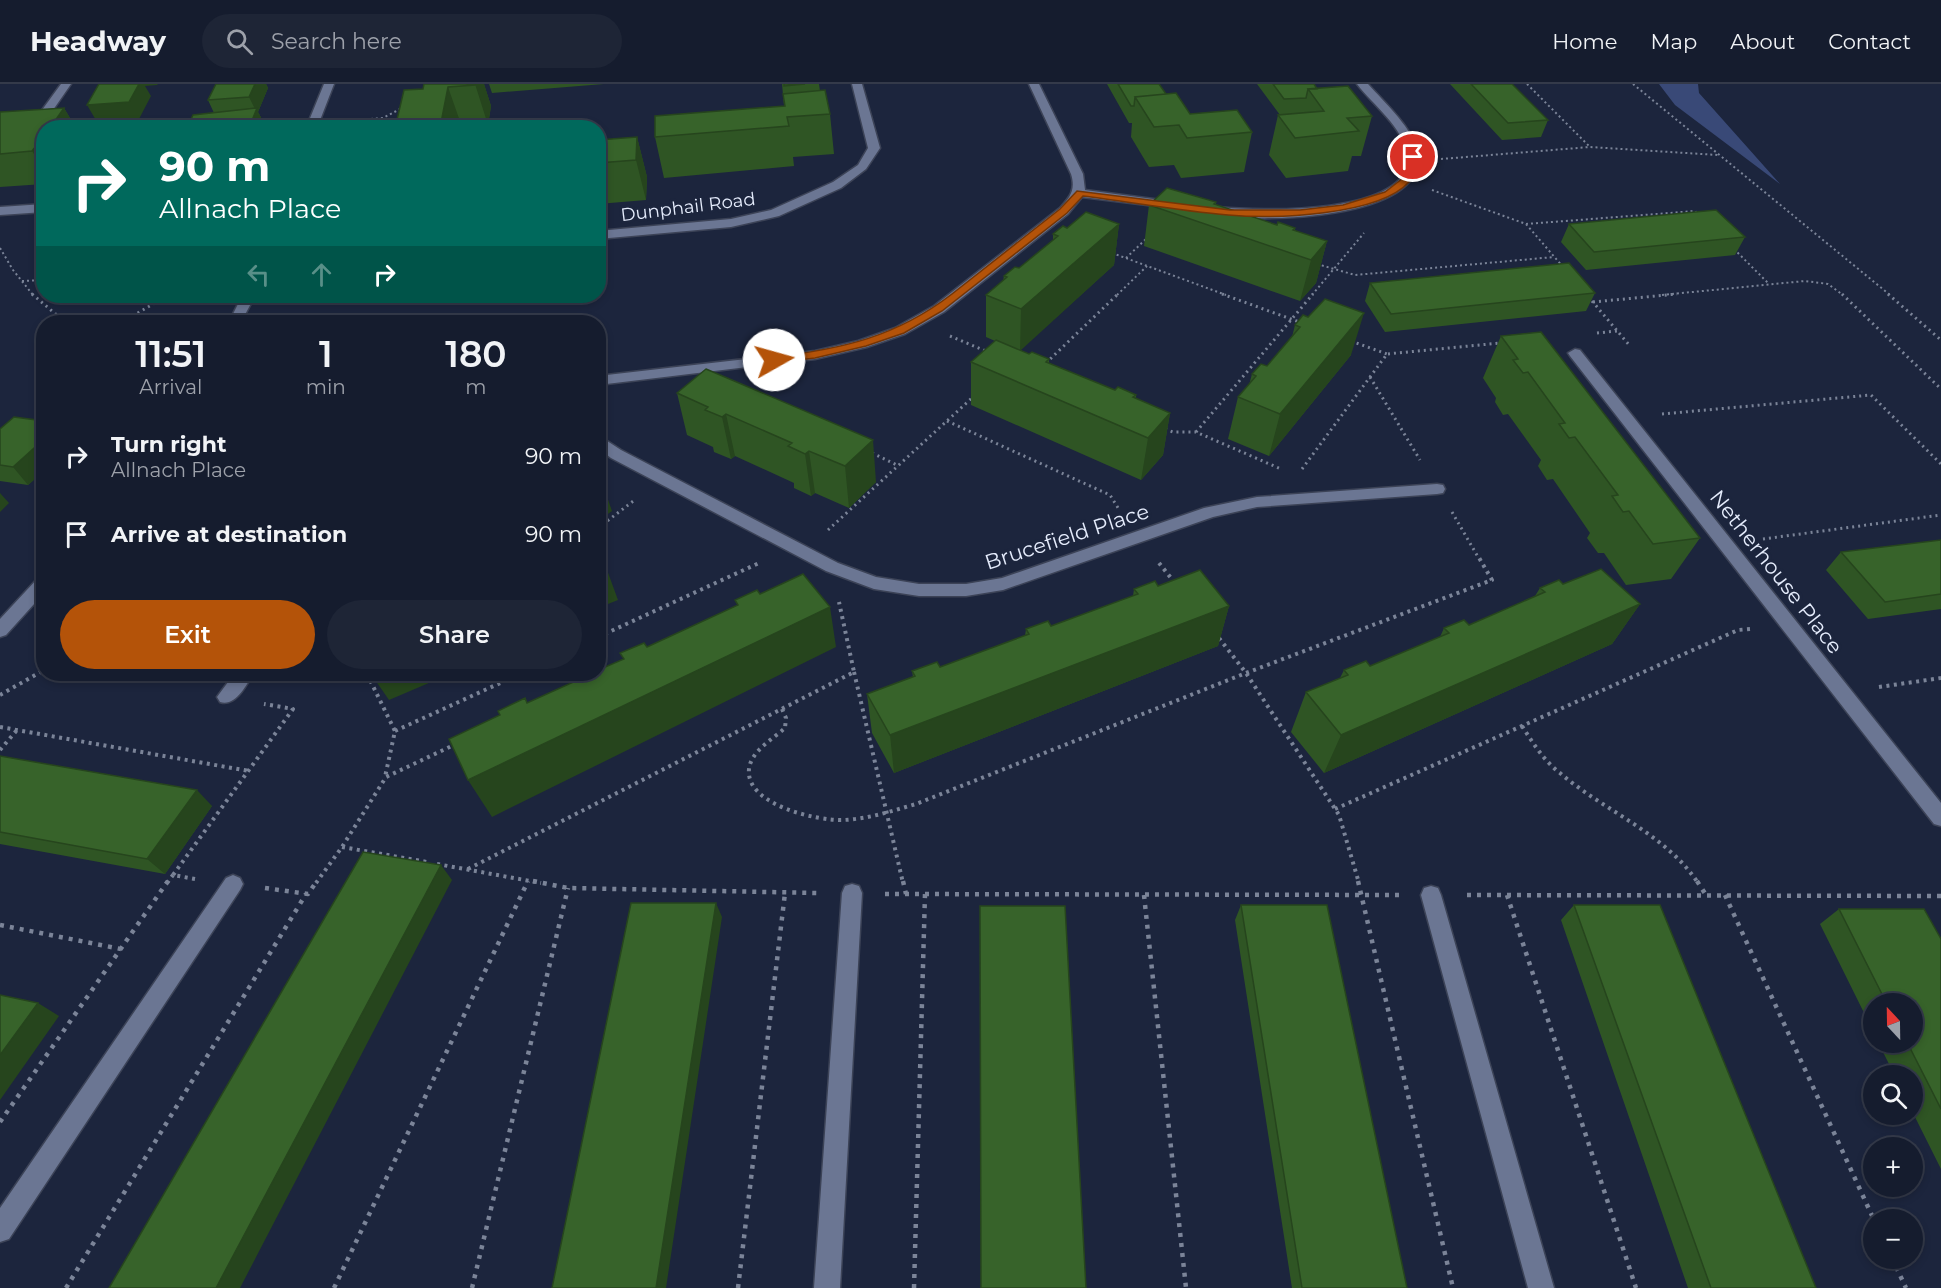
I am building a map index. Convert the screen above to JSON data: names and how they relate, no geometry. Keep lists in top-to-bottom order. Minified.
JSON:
{"streets":{"street":["Dunphail Road","Brucefield Place","Netherhouse Place"]},"north":"top","page":{"header":"Headway","search":"Search here","nav":["Home","Map","About","Contact"],"turn":["90 m","Allnach Place"],"eta":["11:51","Arrival","1","min","180","m"],"list":[{"name":"Turn right","note":"Allnach Place","value":"90 m"},{"name":"Arrive at destination","value":"90 m"}],"buttons":["Exit","Share"],"map_buttons":["+","−"]}}
